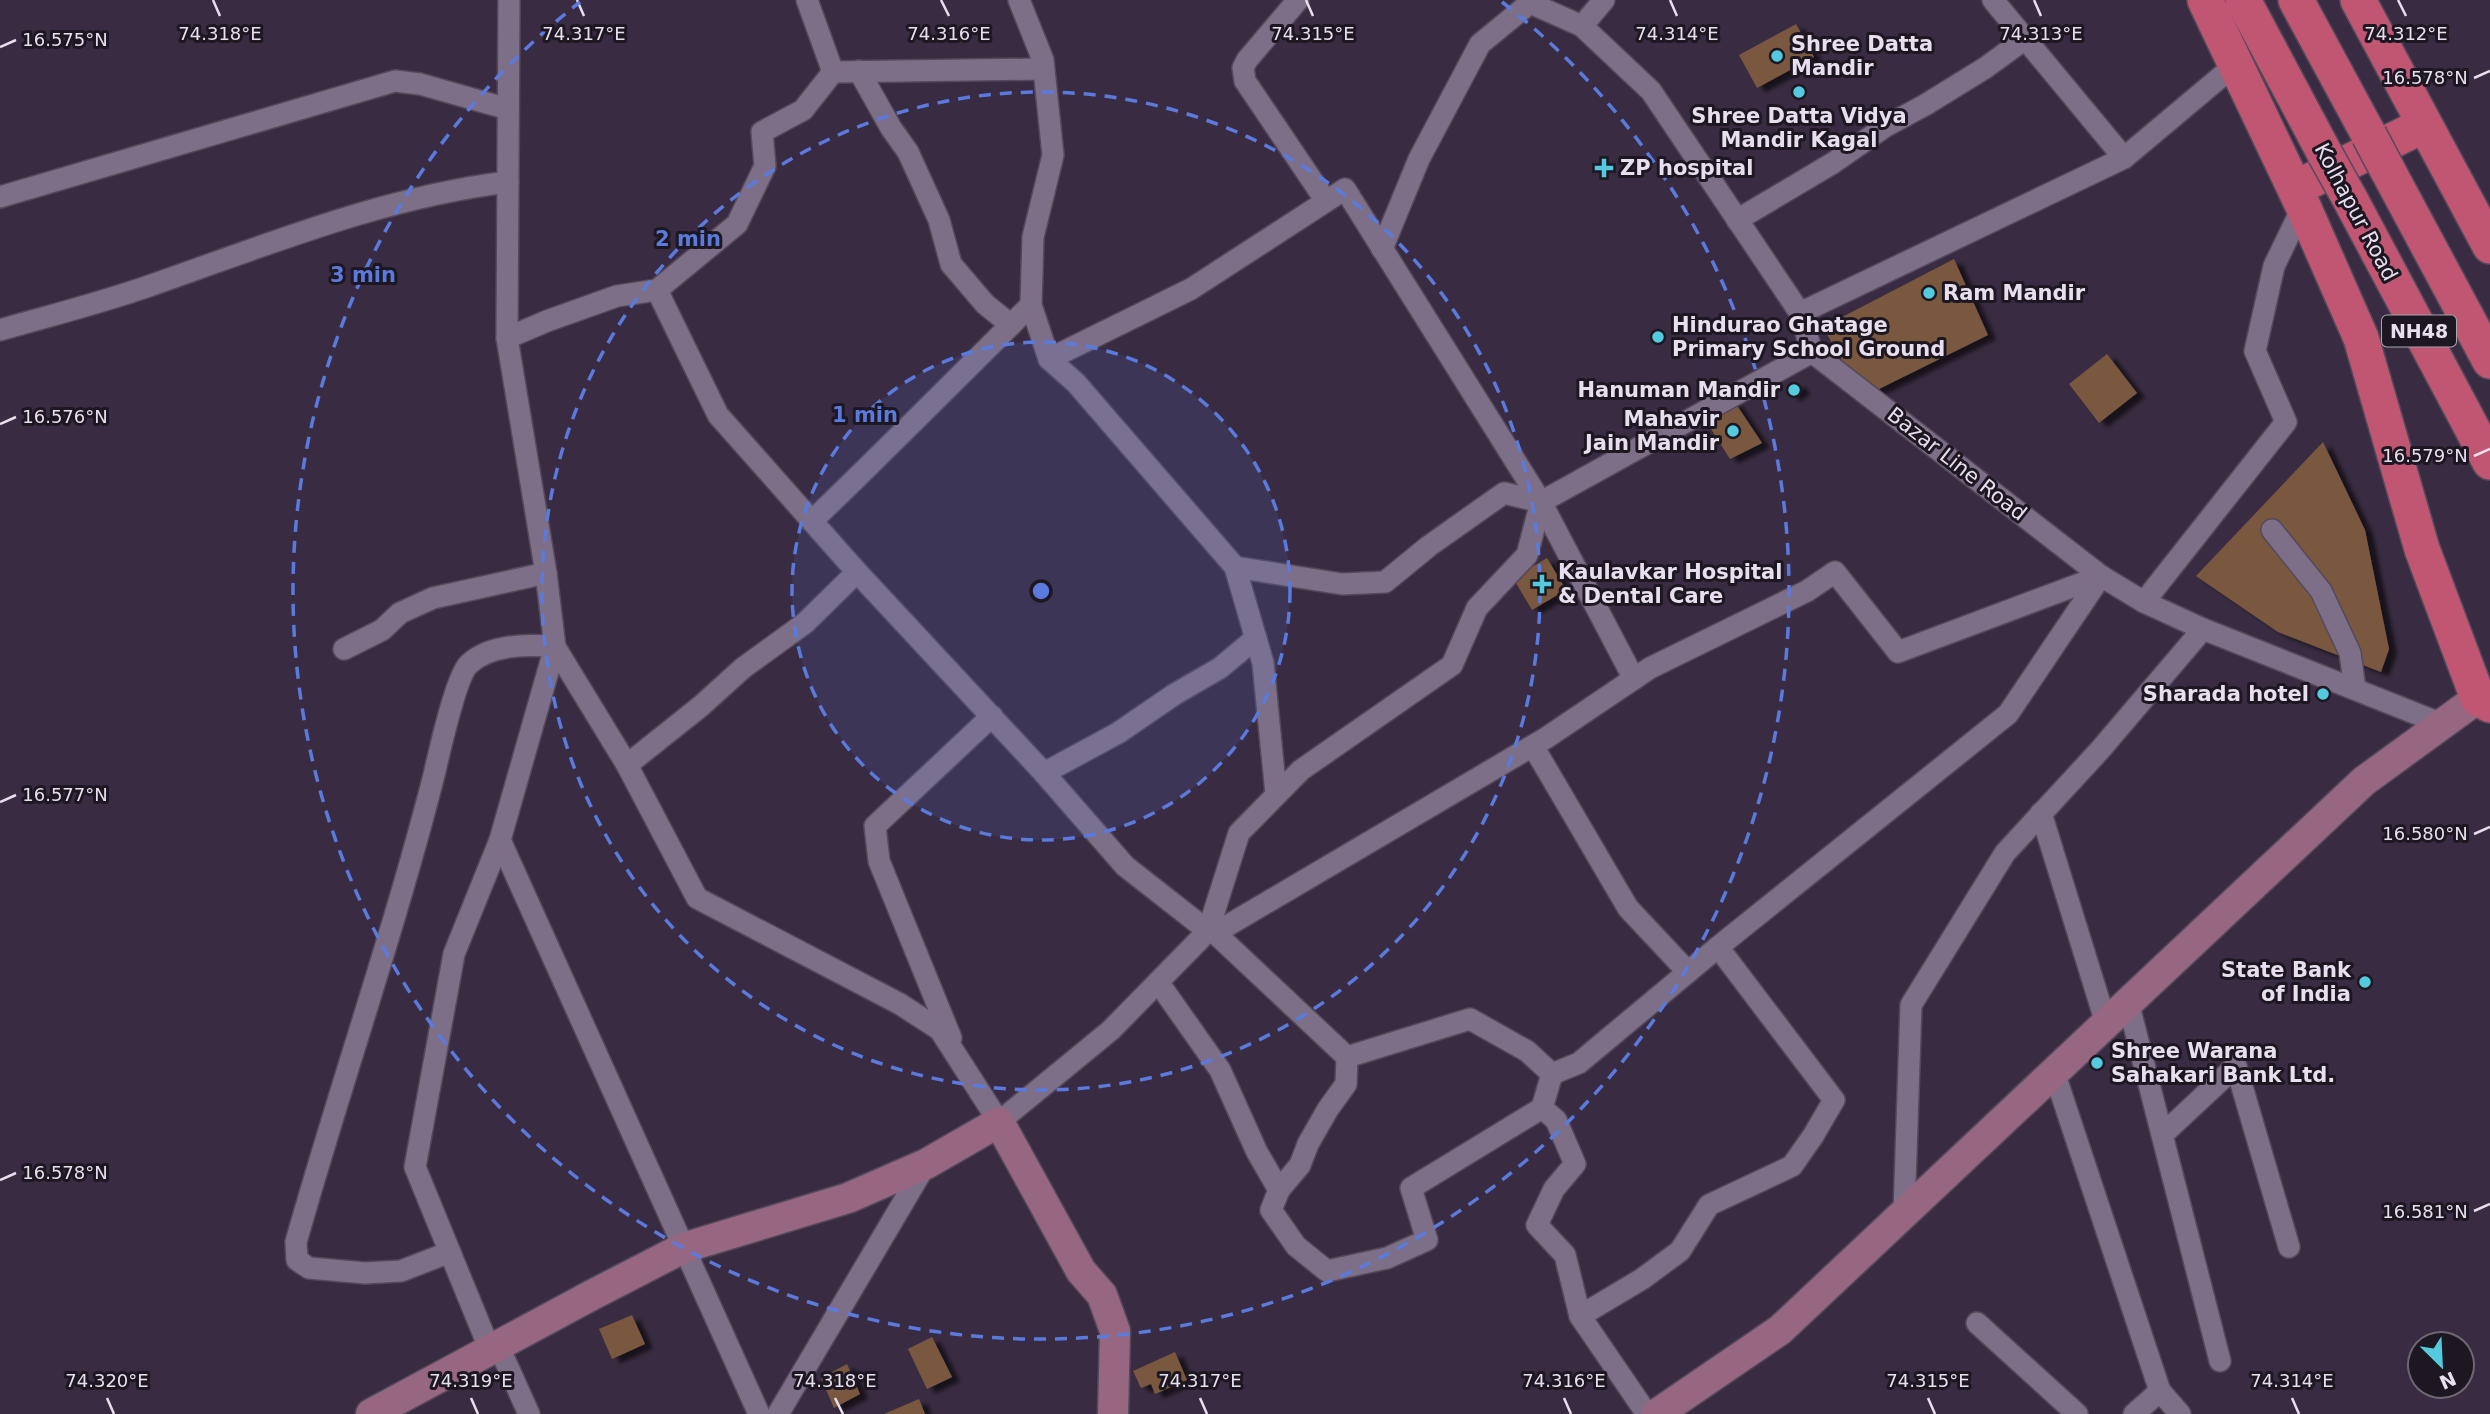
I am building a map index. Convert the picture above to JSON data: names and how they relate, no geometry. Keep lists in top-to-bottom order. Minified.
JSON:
{"streets":{"highway":["Kolhapur Road","NH48"],"street":["Bazar Line Road"]},"places":{"other":["Shree Datta Mandir","Shree Datta Vidya Mandir Kagal","Ram Mandir","Hindurao Ghatage Primary School Ground","Hanuman Mandir","Mahavir Jain Mandir","Sharada hotel","State Bank of India","Shree Warana Sahakari Bank Ltd."],"health":["ZP hospital","Kaulavkar Hospital & Dental Care"]},"north":"bottom right","coordinates":["74.318°E","74.317°E","74.316°E","74.315°E","74.314°E","74.313°E","74.312°E","16.575°N","16.578°N","16.576°N","16.579°N","16.577°N","16.580°N","16.581°N","74.320°E","74.319°E"],"rings":["2 min","3 min","1 min"]}
